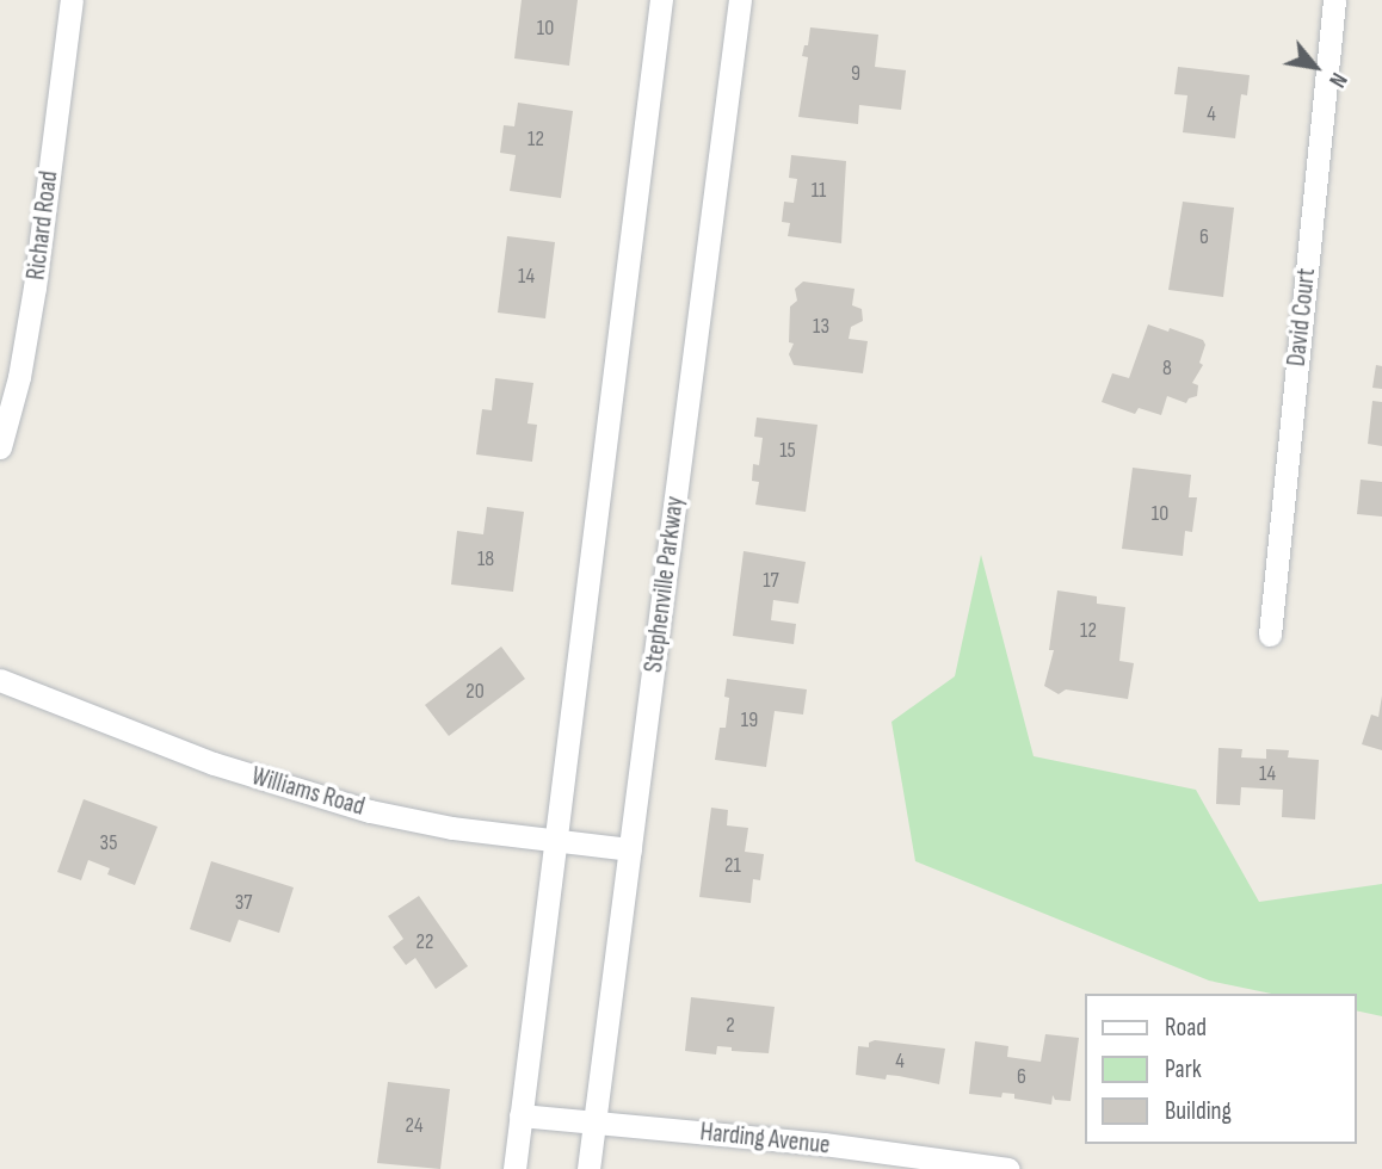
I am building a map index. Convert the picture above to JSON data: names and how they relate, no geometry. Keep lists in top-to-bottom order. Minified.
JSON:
{"streets":{"street":["Richard Road","David Court","Stephenville Parkway","Williams Road","Harding Avenue"]},"crossings":[["Stephenville Parkway","Williams Road"],["Stephenville Parkway","Harding Avenue"]],"house_numbers":["10","9","4","12","11","6","14","13","8","15","10","18","17","12","20","19","14","35","21","37","22","2","4","6","24"],"legend":["Road","Park","Building"],"north":"bottom right"}
